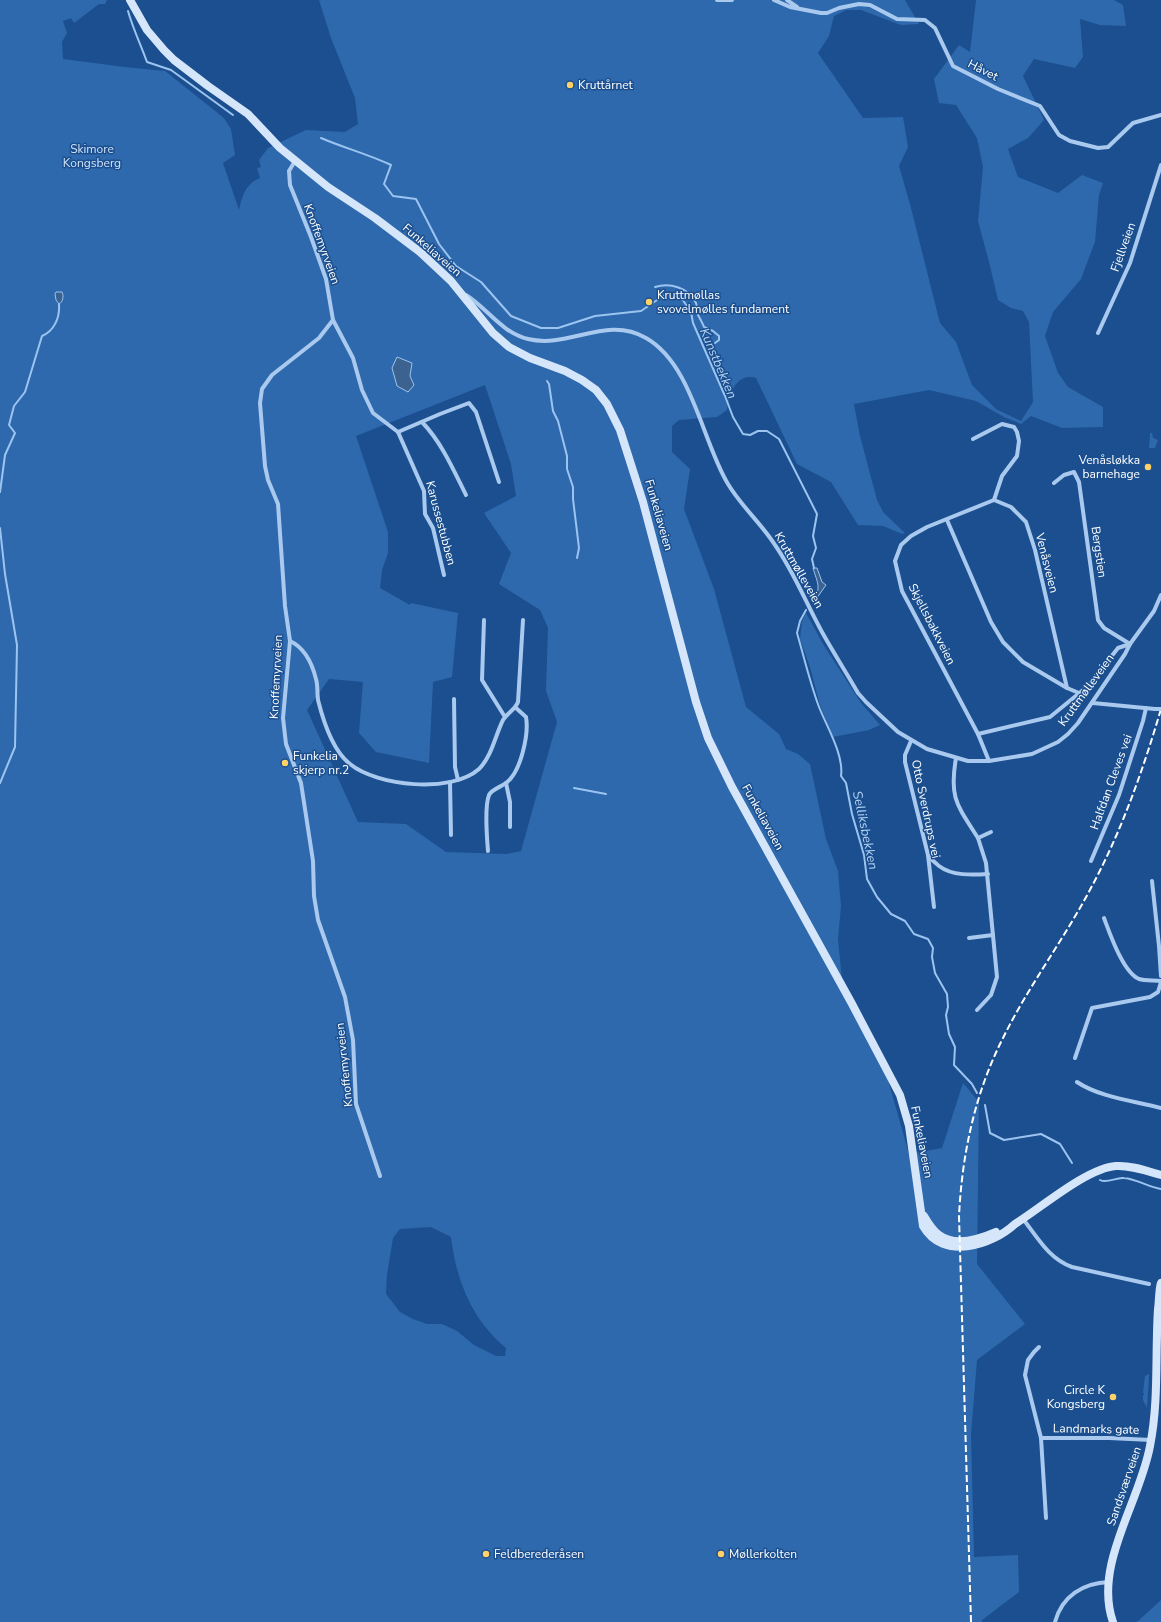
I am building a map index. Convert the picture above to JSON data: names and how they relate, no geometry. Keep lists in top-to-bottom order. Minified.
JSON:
{"streets":{"street":["Håvet","Knoffemyrveien","Fjellveien","Funkeliaveien","Karussestubben","Bergstien","Venåsveien","Kruttmølleveien","Skjellsbakkveien","Halfdan Cleves vei","Otto Sverdrups vei","Landmarks gate","Sandsværveien"]},"crossings":[["Knoffemyrveien","Funkeliaveien"],["Funkeliaveien","Kruttmølleveien"],["Bergstien","Kruttmølleveien"],["Venåsveien","Skjellsbakkveien"],["Kruttmølleveien","Skjellsbakkveien"],["Kruttmølleveien","Otto Sverdrups vei"],["Landmarks gate","Sandsværveien"]],"water":["Kunstbekken","Selliksbekken"],"parks":["Skimore Kongsberg"],"places":["Kruttårnet","Kruttmøllas svovelmølles fundament","Venåsløkka barnehage","Funkelia skjerp nr.2","Circle K Kongsberg","Feldberederåsen","Møllerkolten"]}
